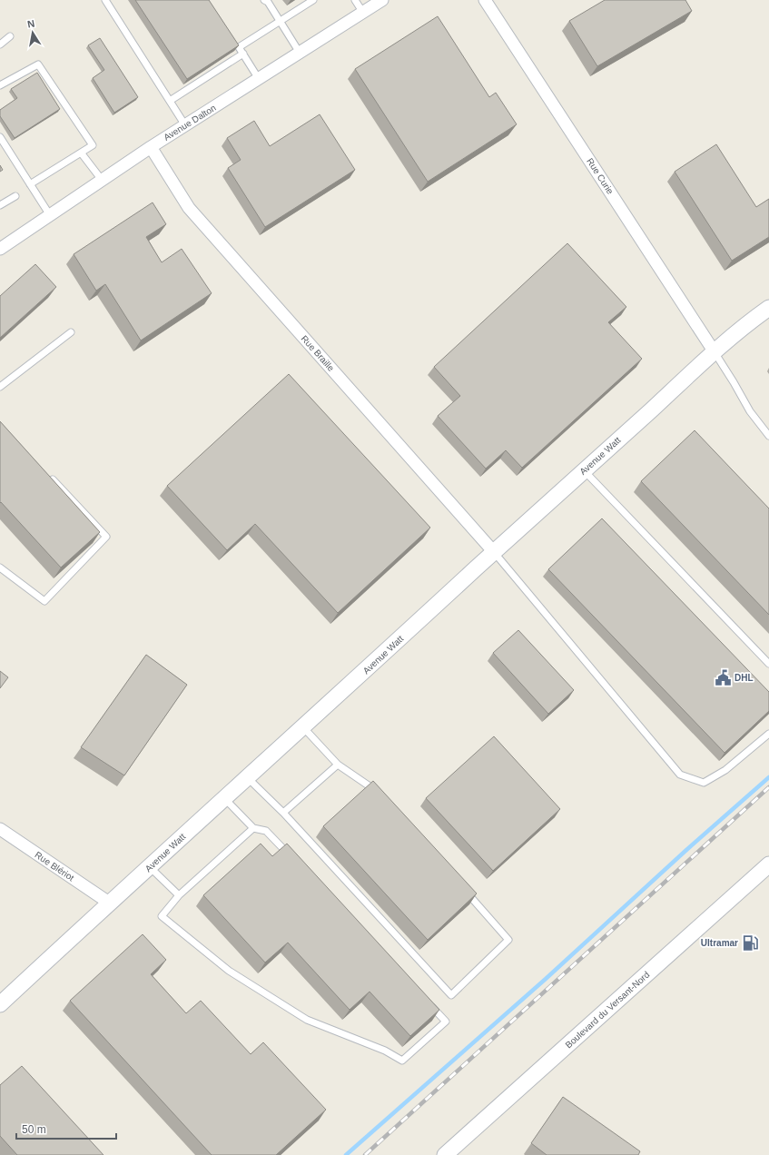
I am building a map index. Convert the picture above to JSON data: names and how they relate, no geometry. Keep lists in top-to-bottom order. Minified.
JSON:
{"streets":{"street":["Avenue Dalton","Rue Curie","Rue Braille","Avenue Watt","Rue Blériot","Boulevard du Versant-Nord"]},"crossings":[["Avenue Dalton","Rue Braille"],["Rue Curie","Avenue Watt"],["Rue Braille","Avenue Watt"],["Avenue Watt","Rue Blériot"]],"places":{"public building":["DHL"],"fuel station":["Ultramar"]},"scale_bar":"50 m","north":"top"}
